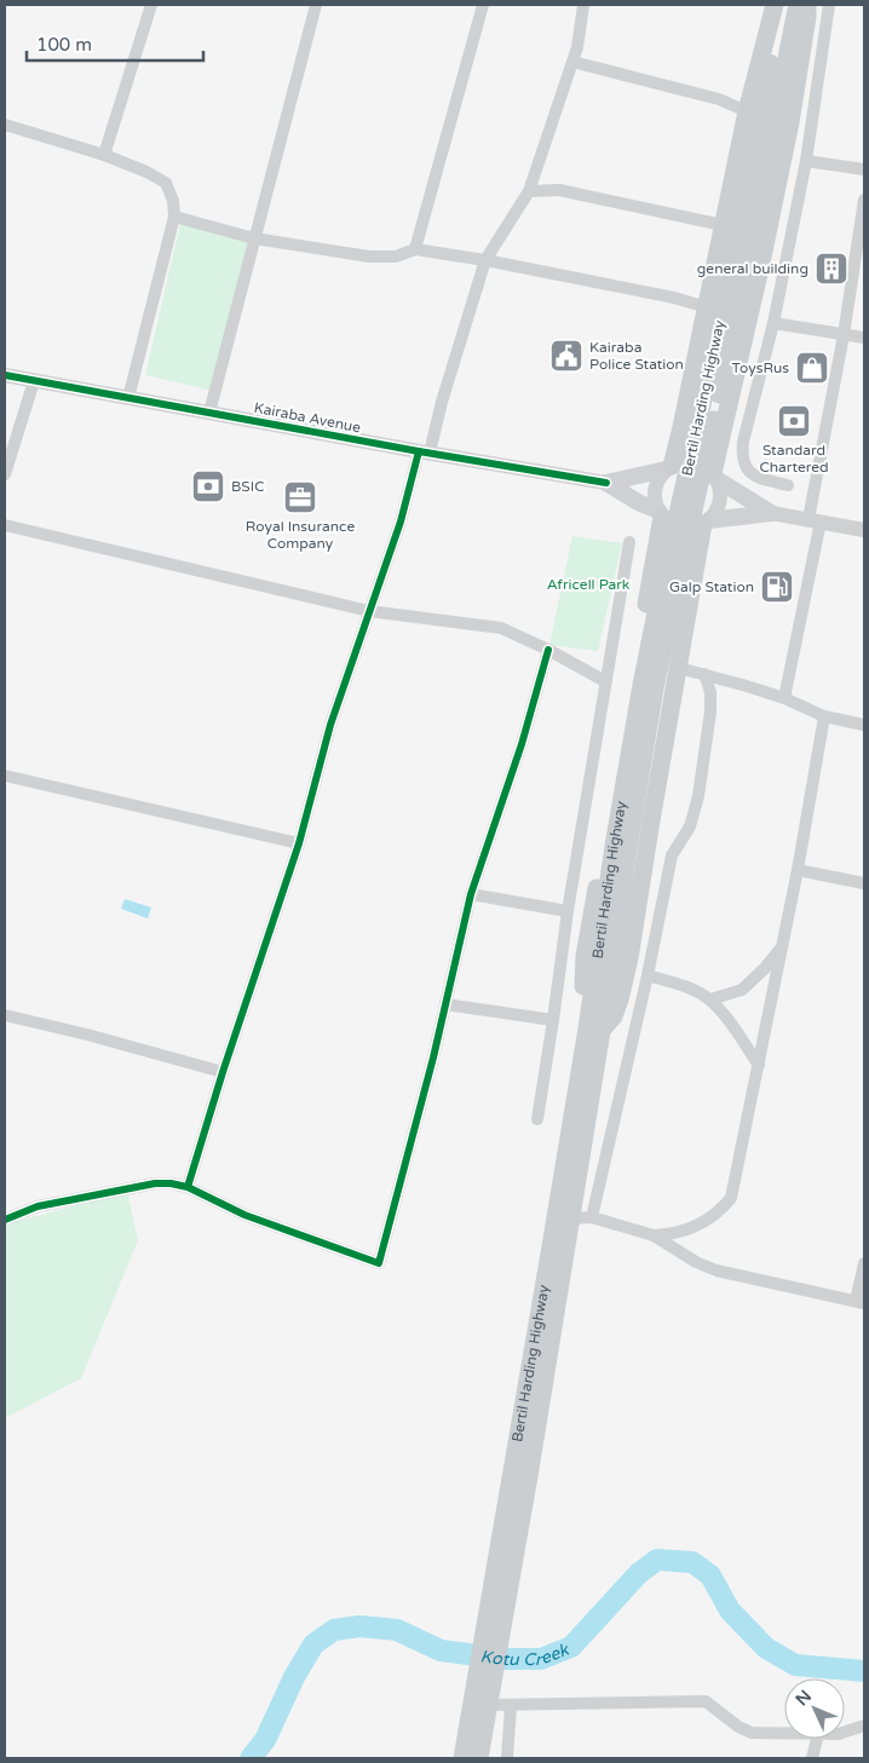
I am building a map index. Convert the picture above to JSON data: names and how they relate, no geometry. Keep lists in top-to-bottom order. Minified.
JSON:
{"streets":{"main road":["Bertil Harding Highway"],"street":["Kairaba Avenue"]},"water":["Kotu Creek"],"parks":["Africell Park"],"places":{"building":["general building"],"public building":["Kairaba Police Station"],"shop":["ToysRus"],"bank":["Standard Chartered","BSIC"],"office":["Royal Insurance Company"],"fuel station":["Galp Station"]},"scale_bar":"100 m","north":"top left"}
